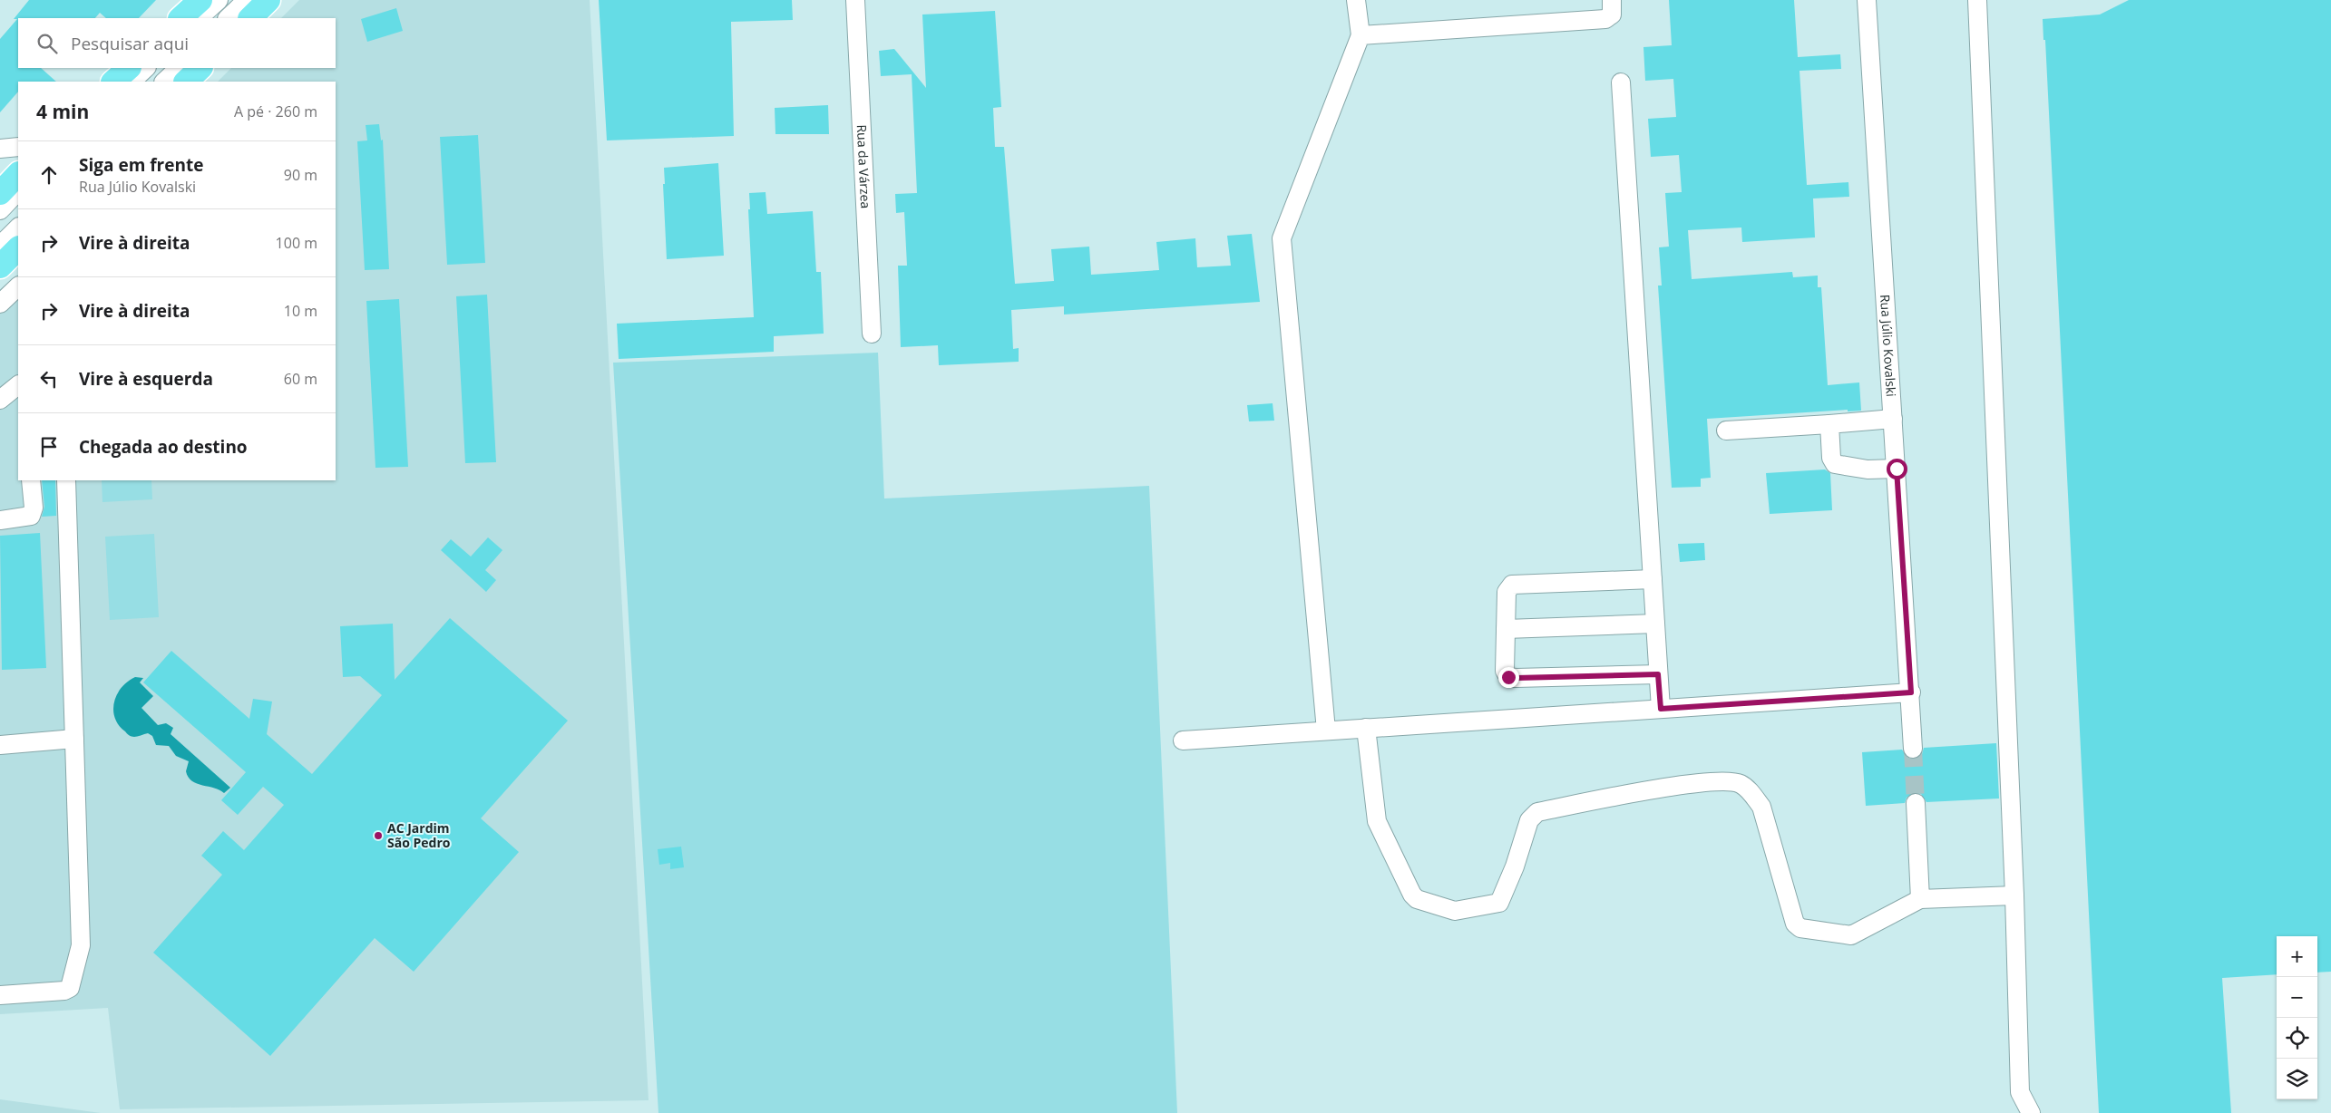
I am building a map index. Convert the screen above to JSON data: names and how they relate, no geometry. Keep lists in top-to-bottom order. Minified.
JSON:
{"streets":{"street":["Rua da Várzea","Rua Júlio Kovalski"]},"places":["AC Jardim São Pedro"],"page":{"search":"Pesquisar aqui","heading":["4 min","A pé · 260 m"],"list":[["Siga em frente","Rua Júlio Kovalski","90 m"],["Vire à direita","100 m"],["Vire à direita","10 m"],["Vire à esquerda","60 m"],"Chegada ao destino"],"map_buttons":["+","−"]}}
